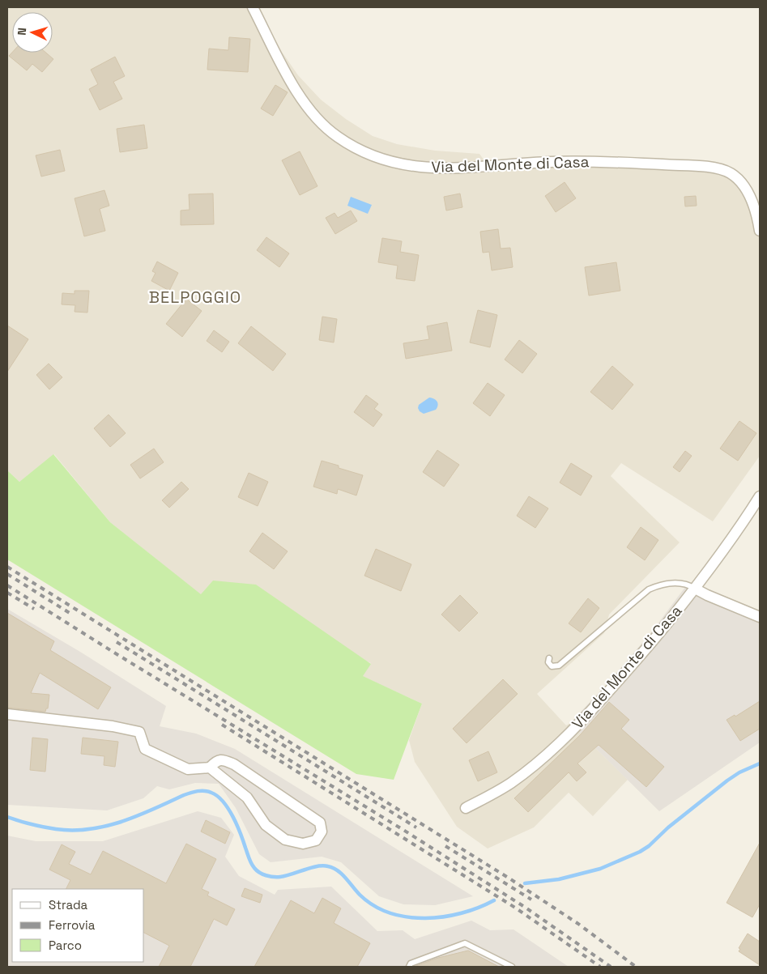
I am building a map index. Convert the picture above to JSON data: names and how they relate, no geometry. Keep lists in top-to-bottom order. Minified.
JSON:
{"streets":{"street":["Via del Monte di Casa"]},"districts":["BELPOGGIO"],"legend":["Strada","Ferrovia","Parco"],"north":"left"}
